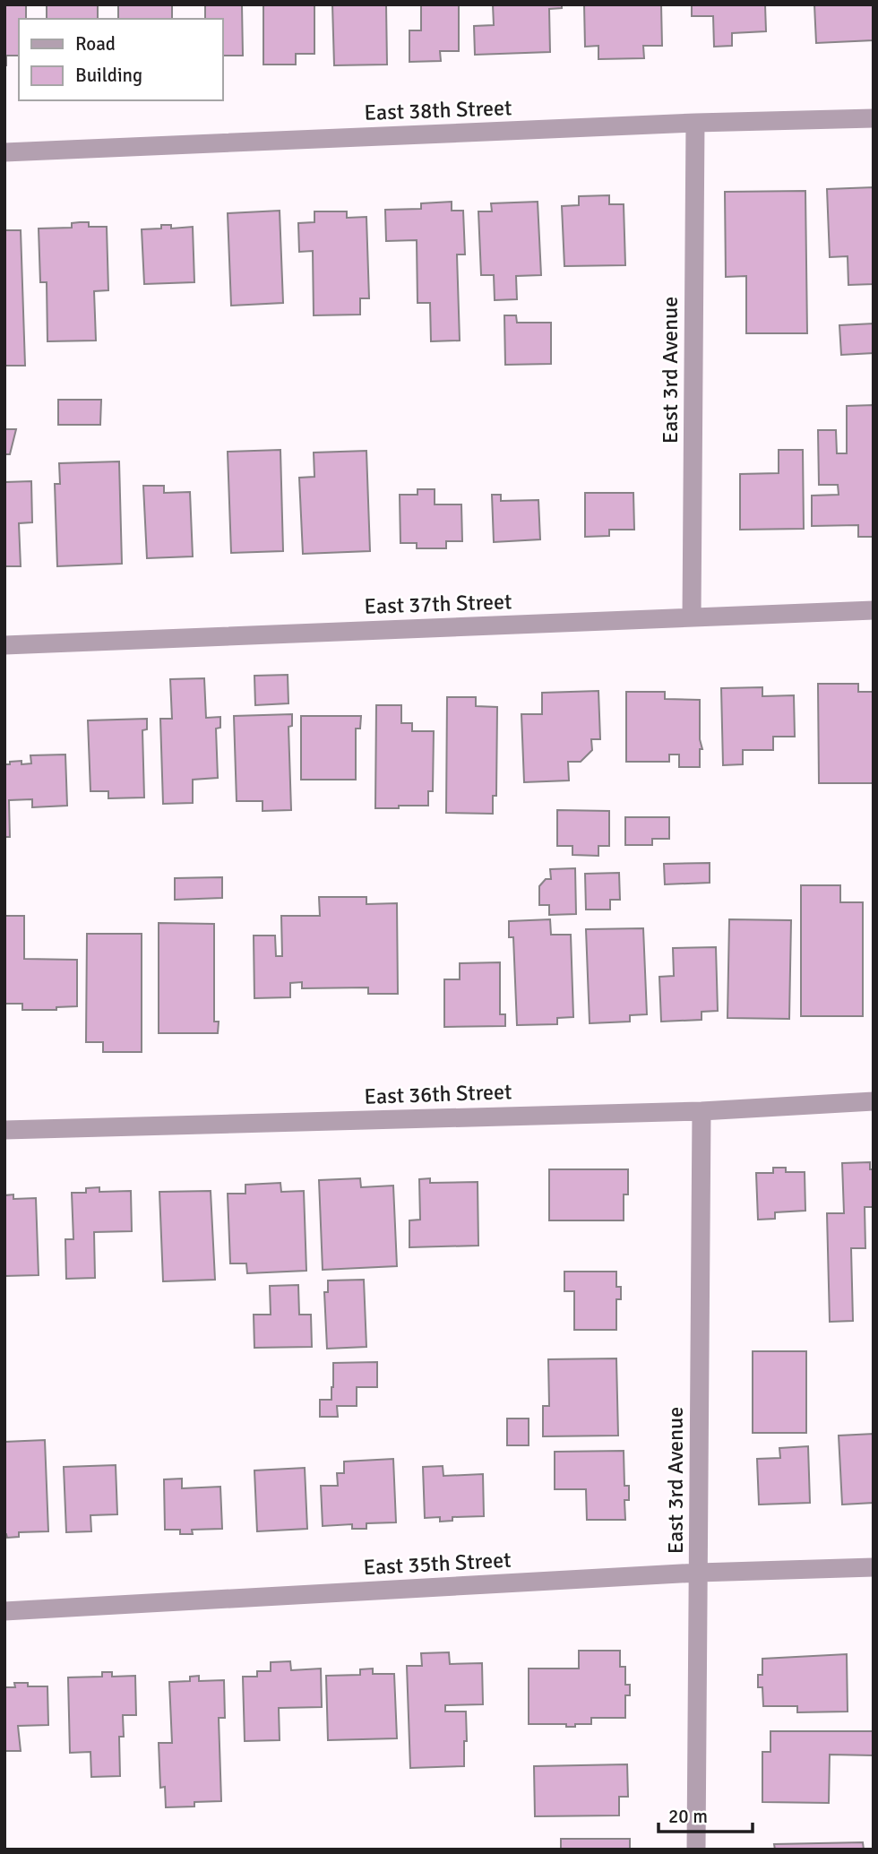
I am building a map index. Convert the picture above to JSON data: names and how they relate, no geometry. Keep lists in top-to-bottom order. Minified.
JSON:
{"streets":{"street":["East 38th Street","East 3rd Avenue","East 37th Street","East 36th Street","East 35th Street"]},"crossings":[["East 38th Street","East 3rd Avenue"],["East 3rd Avenue","East 37th Street"],["East 3rd Avenue","East 36th Street"],["East 3rd Avenue","East 35th Street"]],"legend":["Road","Building"],"scale_bar":"20 m"}
